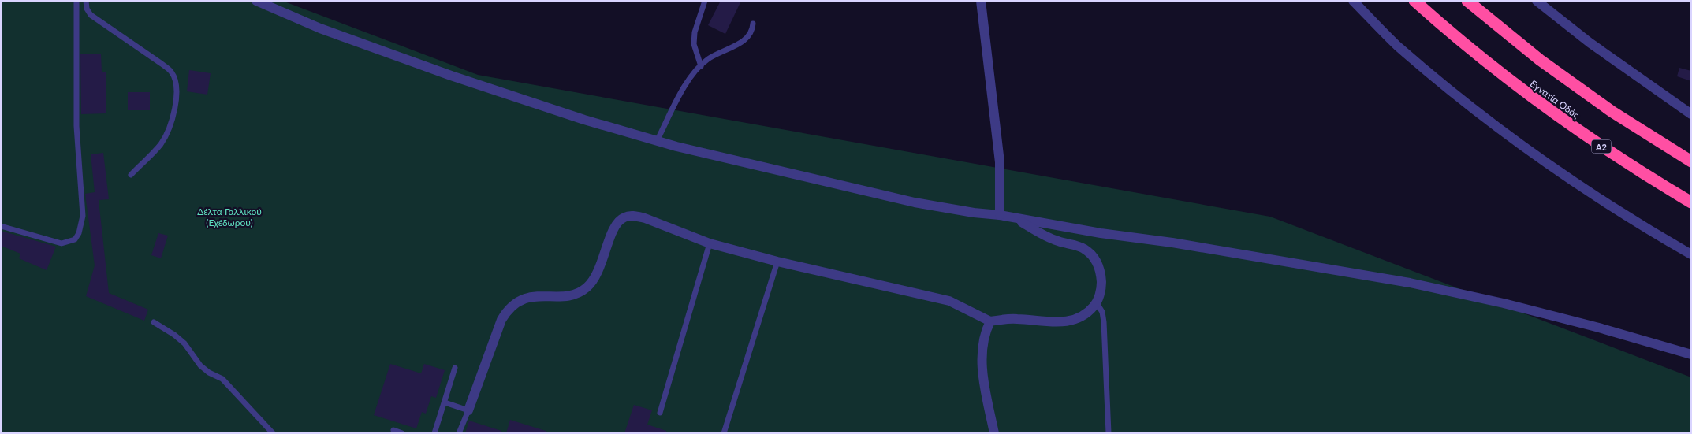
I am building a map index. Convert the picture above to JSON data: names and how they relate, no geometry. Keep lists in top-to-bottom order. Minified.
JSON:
{"streets":{"highway":["Εγνατία Οδός","Α2"]},"parks":["Δέλτα Γαλλικού (Εχέδωρου)"]}
